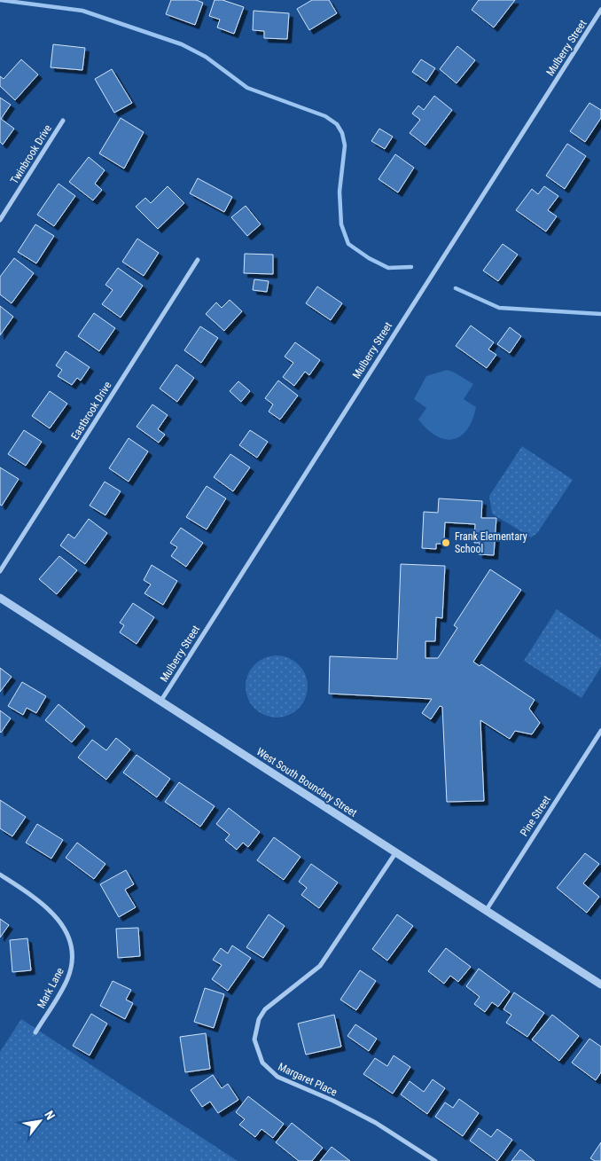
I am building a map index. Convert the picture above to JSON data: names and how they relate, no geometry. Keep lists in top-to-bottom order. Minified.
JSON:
{"streets":{"street":["Mulberry Street","Twinbrook Drive","Eastbrook Drive","West South Boundary Street","Pine Street","Mark Lane","Margaret Place"]},"crossings":[["Mulberry Street","West South Boundary Street"],["West South Boundary Street","Pine Street"],["West South Boundary Street","Margaret Place"]],"places":["Frank Elementary School"],"north":"top right"}
